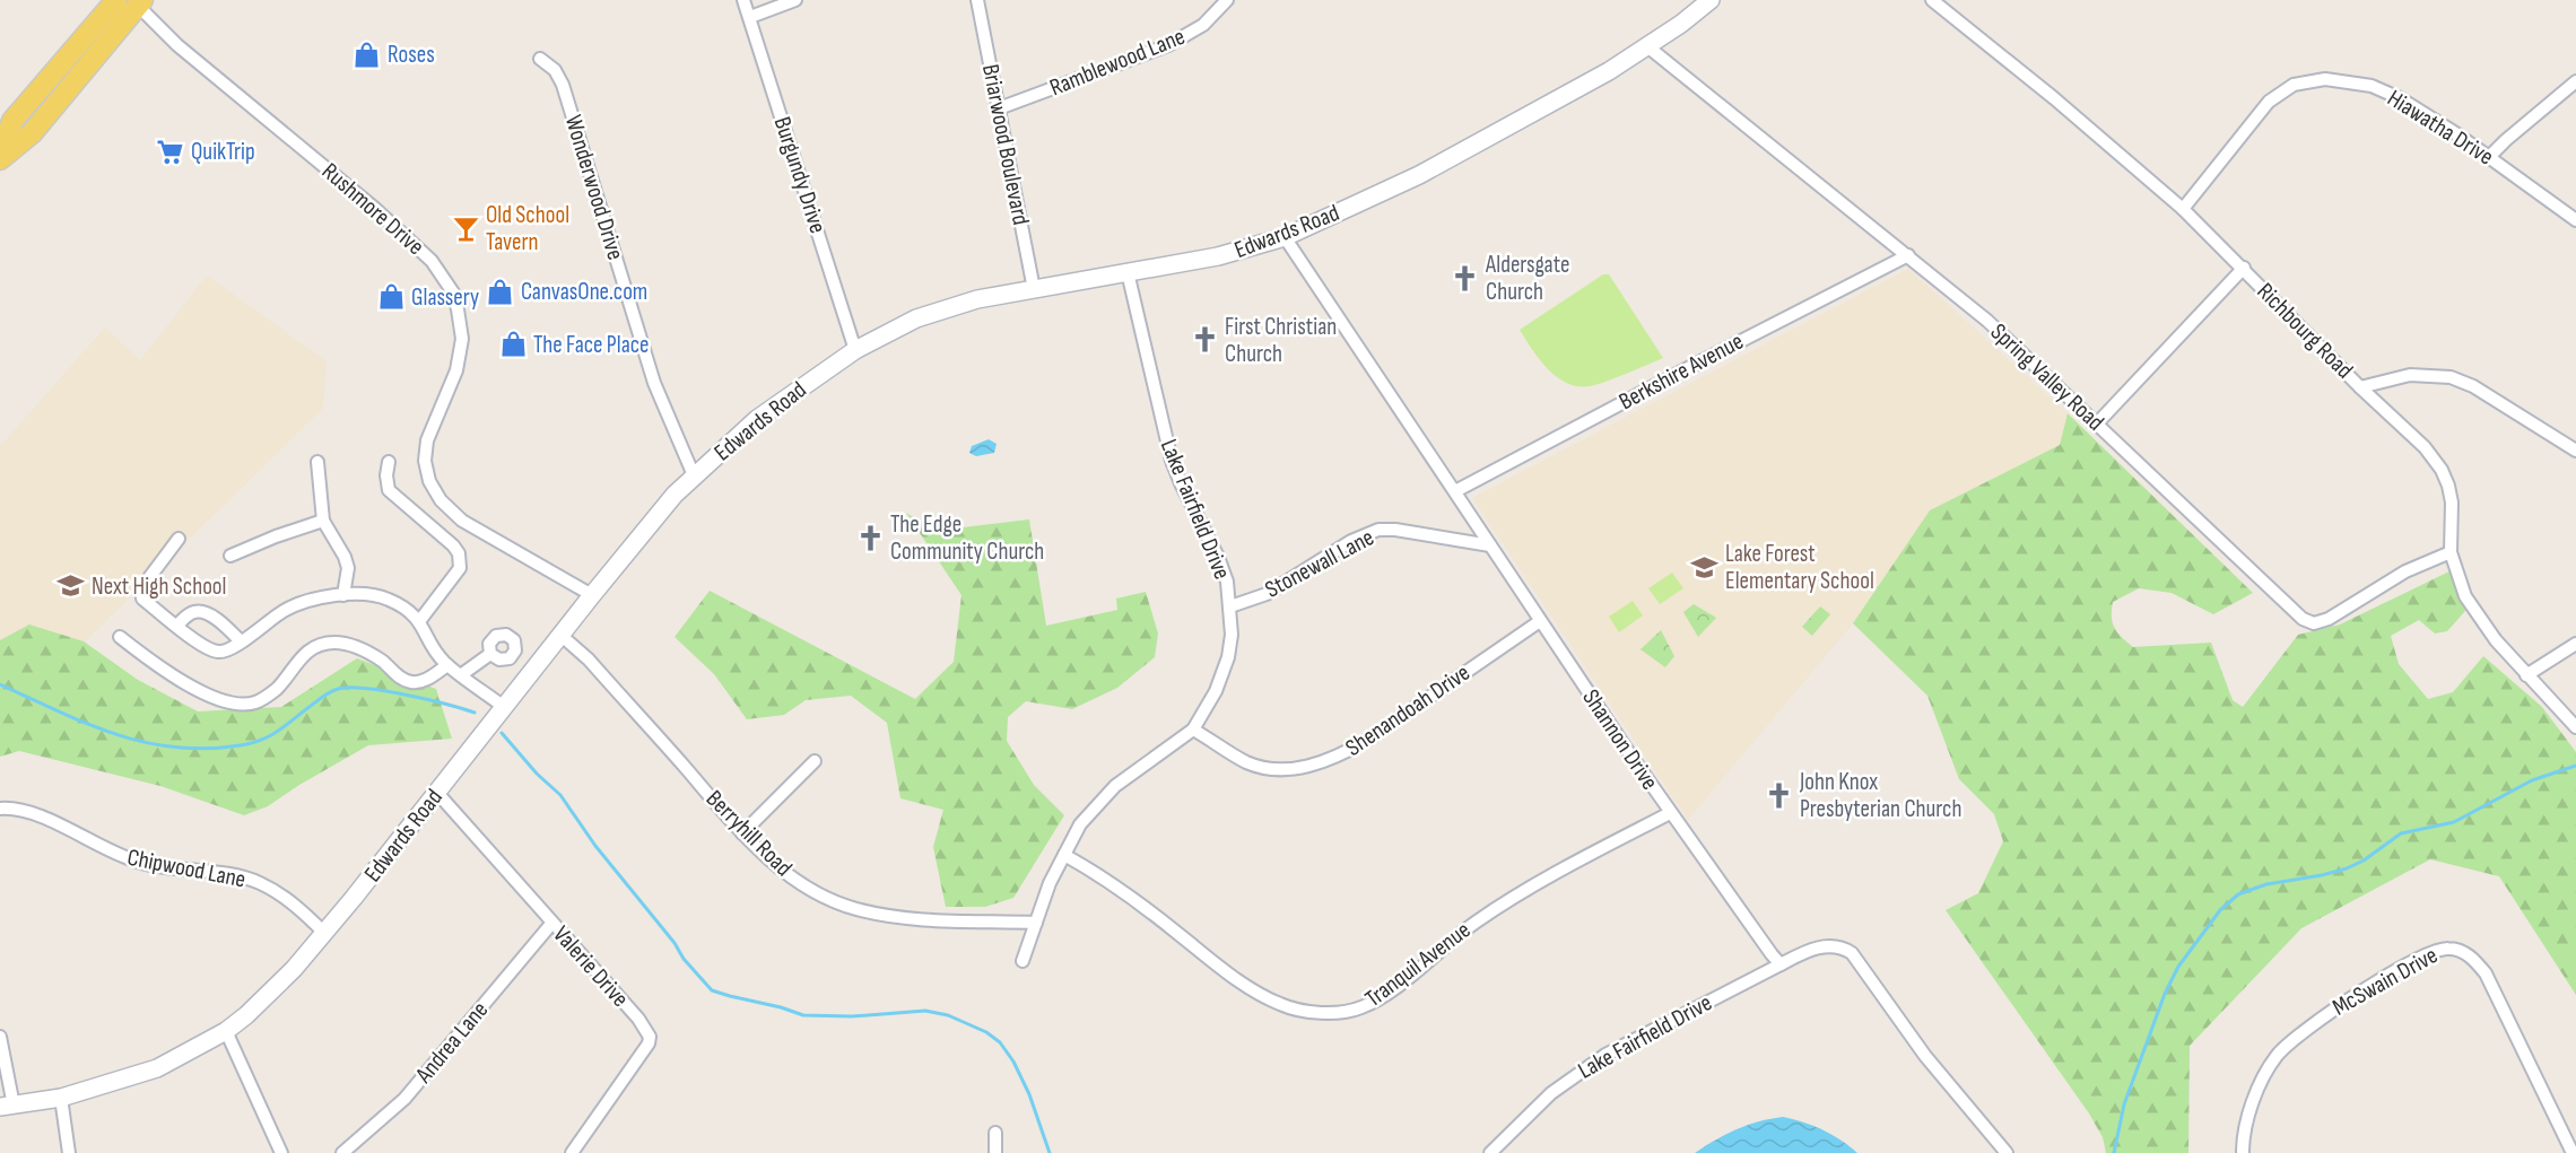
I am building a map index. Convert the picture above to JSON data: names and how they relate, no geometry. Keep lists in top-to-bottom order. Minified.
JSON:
{"streets":{"street":["Ramblewood Lane","Hiawatha Drive","Briarwood Boulevard","Burgundy Drive","Wonderwood Drive","Rushmore Drive","Edwards Road","Richbourg Road","Berkshire Avenue","Spring Valley Road","Lake Fairfield Drive","Stonewall Lane","Shenandoah Drive","Shannon Drive","Berryhill Road","Chipwood Lane","Tranquil Avenue","Valerie Drive","McSwain Drive","Andrea Lane"]},"crossings":[["Ramblewood Lane","Briarwood Boulevard"],["Hiawatha Drive","Richbourg Road"],["Briarwood Boulevard","Edwards Road"],["Burgundy Drive","Edwards Road"],["Wonderwood Drive","Edwards Road"],["Rushmore Drive","Edwards Road"],["Edwards Road","Spring Valley Road"],["Edwards Road","Lake Fairfield Drive"],["Edwards Road","Shannon Drive"],["Edwards Road","Berryhill Road"],["Edwards Road","Chipwood Lane"],["Edwards Road","Valerie Drive"],["Richbourg Road","Spring Valley Road"],["Berkshire Avenue","Spring Valley Road"],["Berkshire Avenue","Shannon Drive"],["Lake Fairfield Drive","Stonewall Lane"],["Lake Fairfield Drive","Shenandoah Drive"],["Lake Fairfield Drive","Shannon Drive"],["Lake Fairfield Drive","Berryhill Road"],["Lake Fairfield Drive","Tranquil Avenue"],["Stonewall Lane","Shannon Drive"],["Shenandoah Drive","Shannon Drive"],["Shannon Drive","Tranquil Avenue"],["Valerie Drive","Andrea Lane"]],"places":{"shop":["Roses","CanvasOne.com","Glassery","The Face Place"],"supermarket":["QuikTrip"],"bar":["Old School Tavern"],"church":["Aldersgate Church","First Christian Church","The Edge Community Church","John Knox Presbyterian Church"],"school or university":["Lake Forest Elementary School","Next High School"]}}
